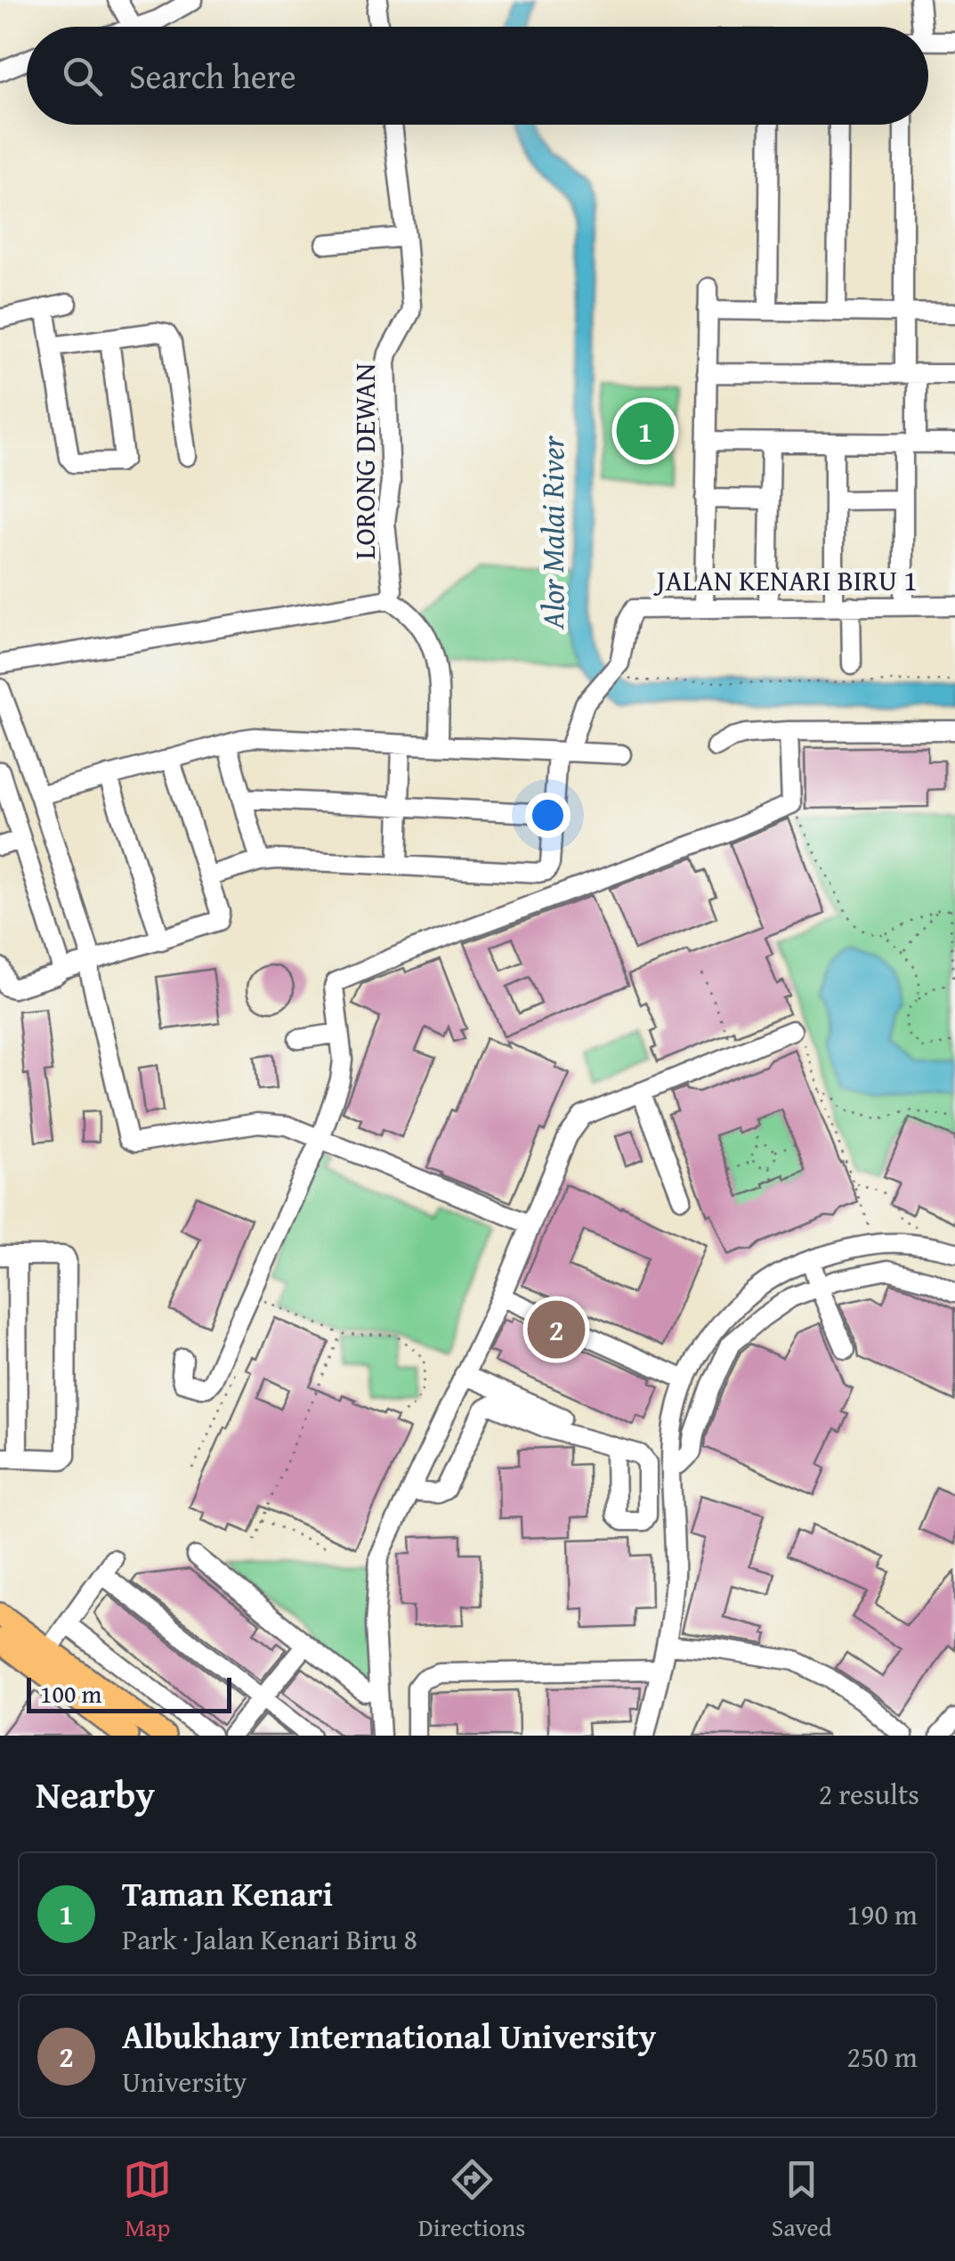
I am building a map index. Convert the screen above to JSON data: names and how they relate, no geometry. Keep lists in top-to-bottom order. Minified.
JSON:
{"streets":{"street":["LORONG DEWAN","JALAN KENARI BIRU 1"]},"water":["Alor Malai River"],"scale_bar":"100 m","page":{"search":"Search here","pins":["1","2"],"scale":"100 m","heading":["Nearby","2 results"],"list":[{"mark":"1","name":"Taman Kenari","note":"Park · Jalan Kenari Biru 8","value":"190 m"},{"mark":"2","name":"Albukhary International University","note":"University","value":"250 m"}],"nav":["Map","Directions","Saved"]}}
